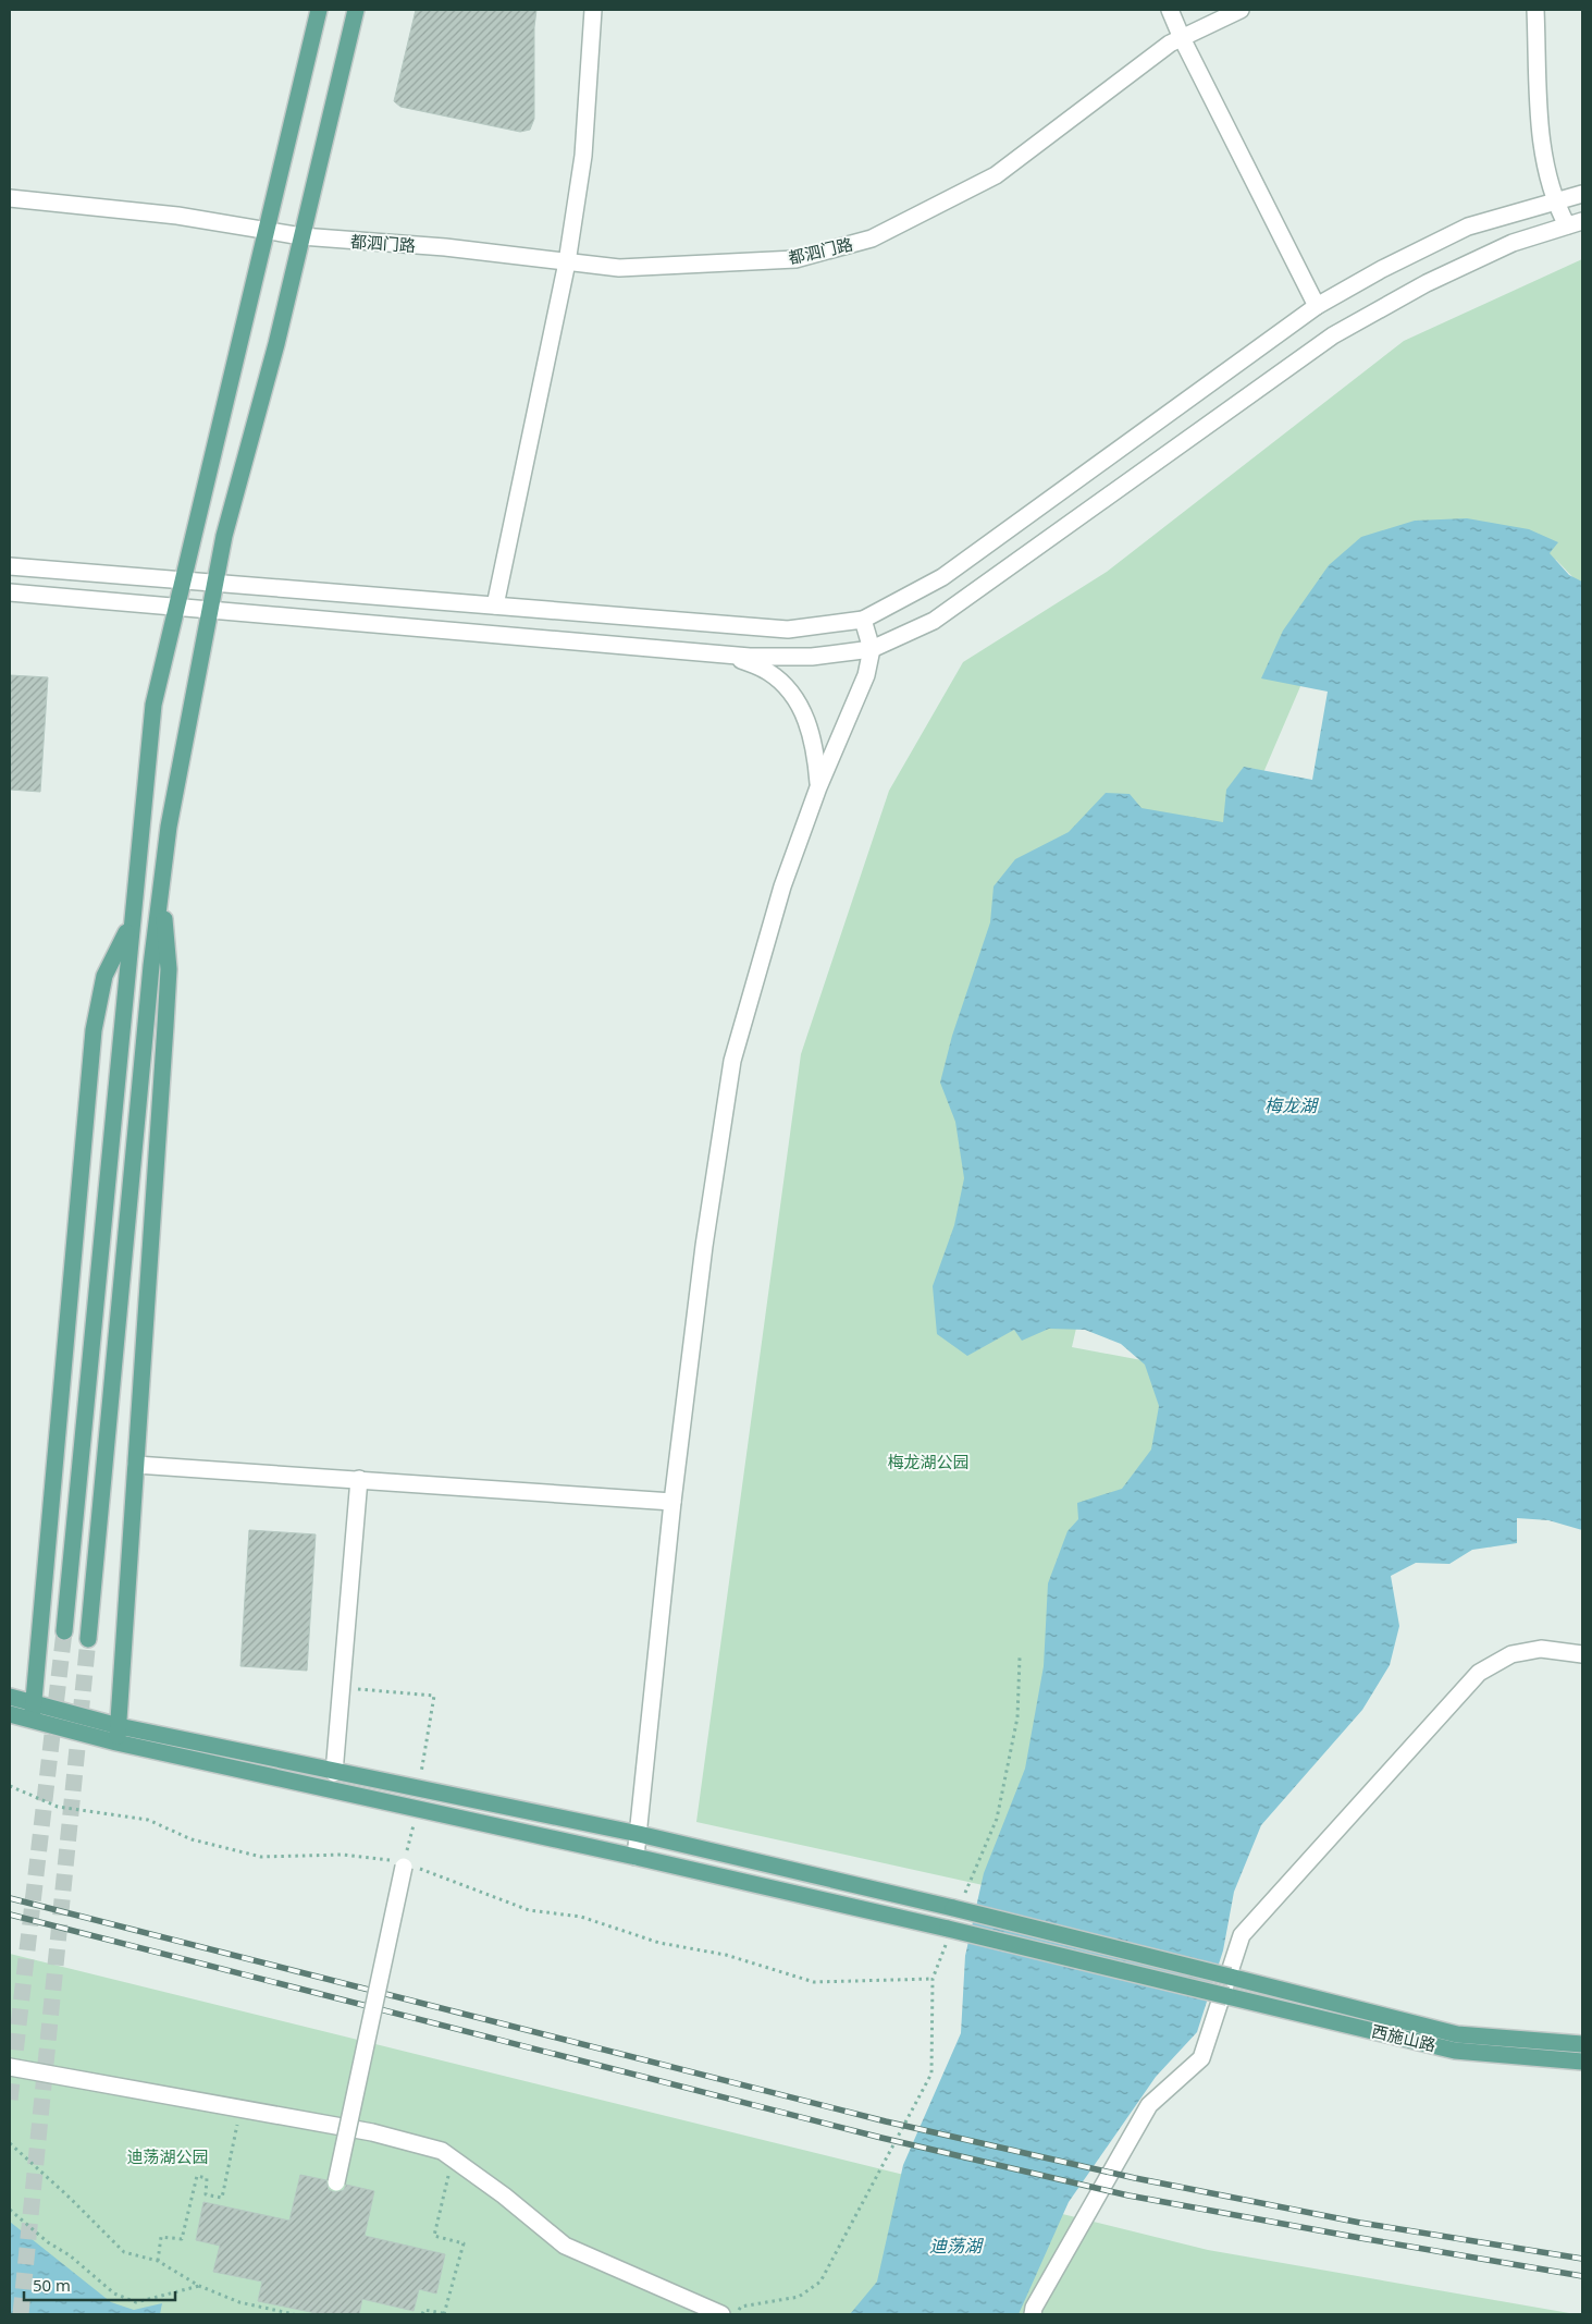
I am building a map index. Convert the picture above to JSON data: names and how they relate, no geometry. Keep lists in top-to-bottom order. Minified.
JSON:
{"streets":{"main road":["西施山路"],"street":["都泗门路"]},"water":["梅龙湖","迪荡湖"],"parks":["梅龙湖公园","迪荡湖公园"],"scale_bar":"50 m"}
